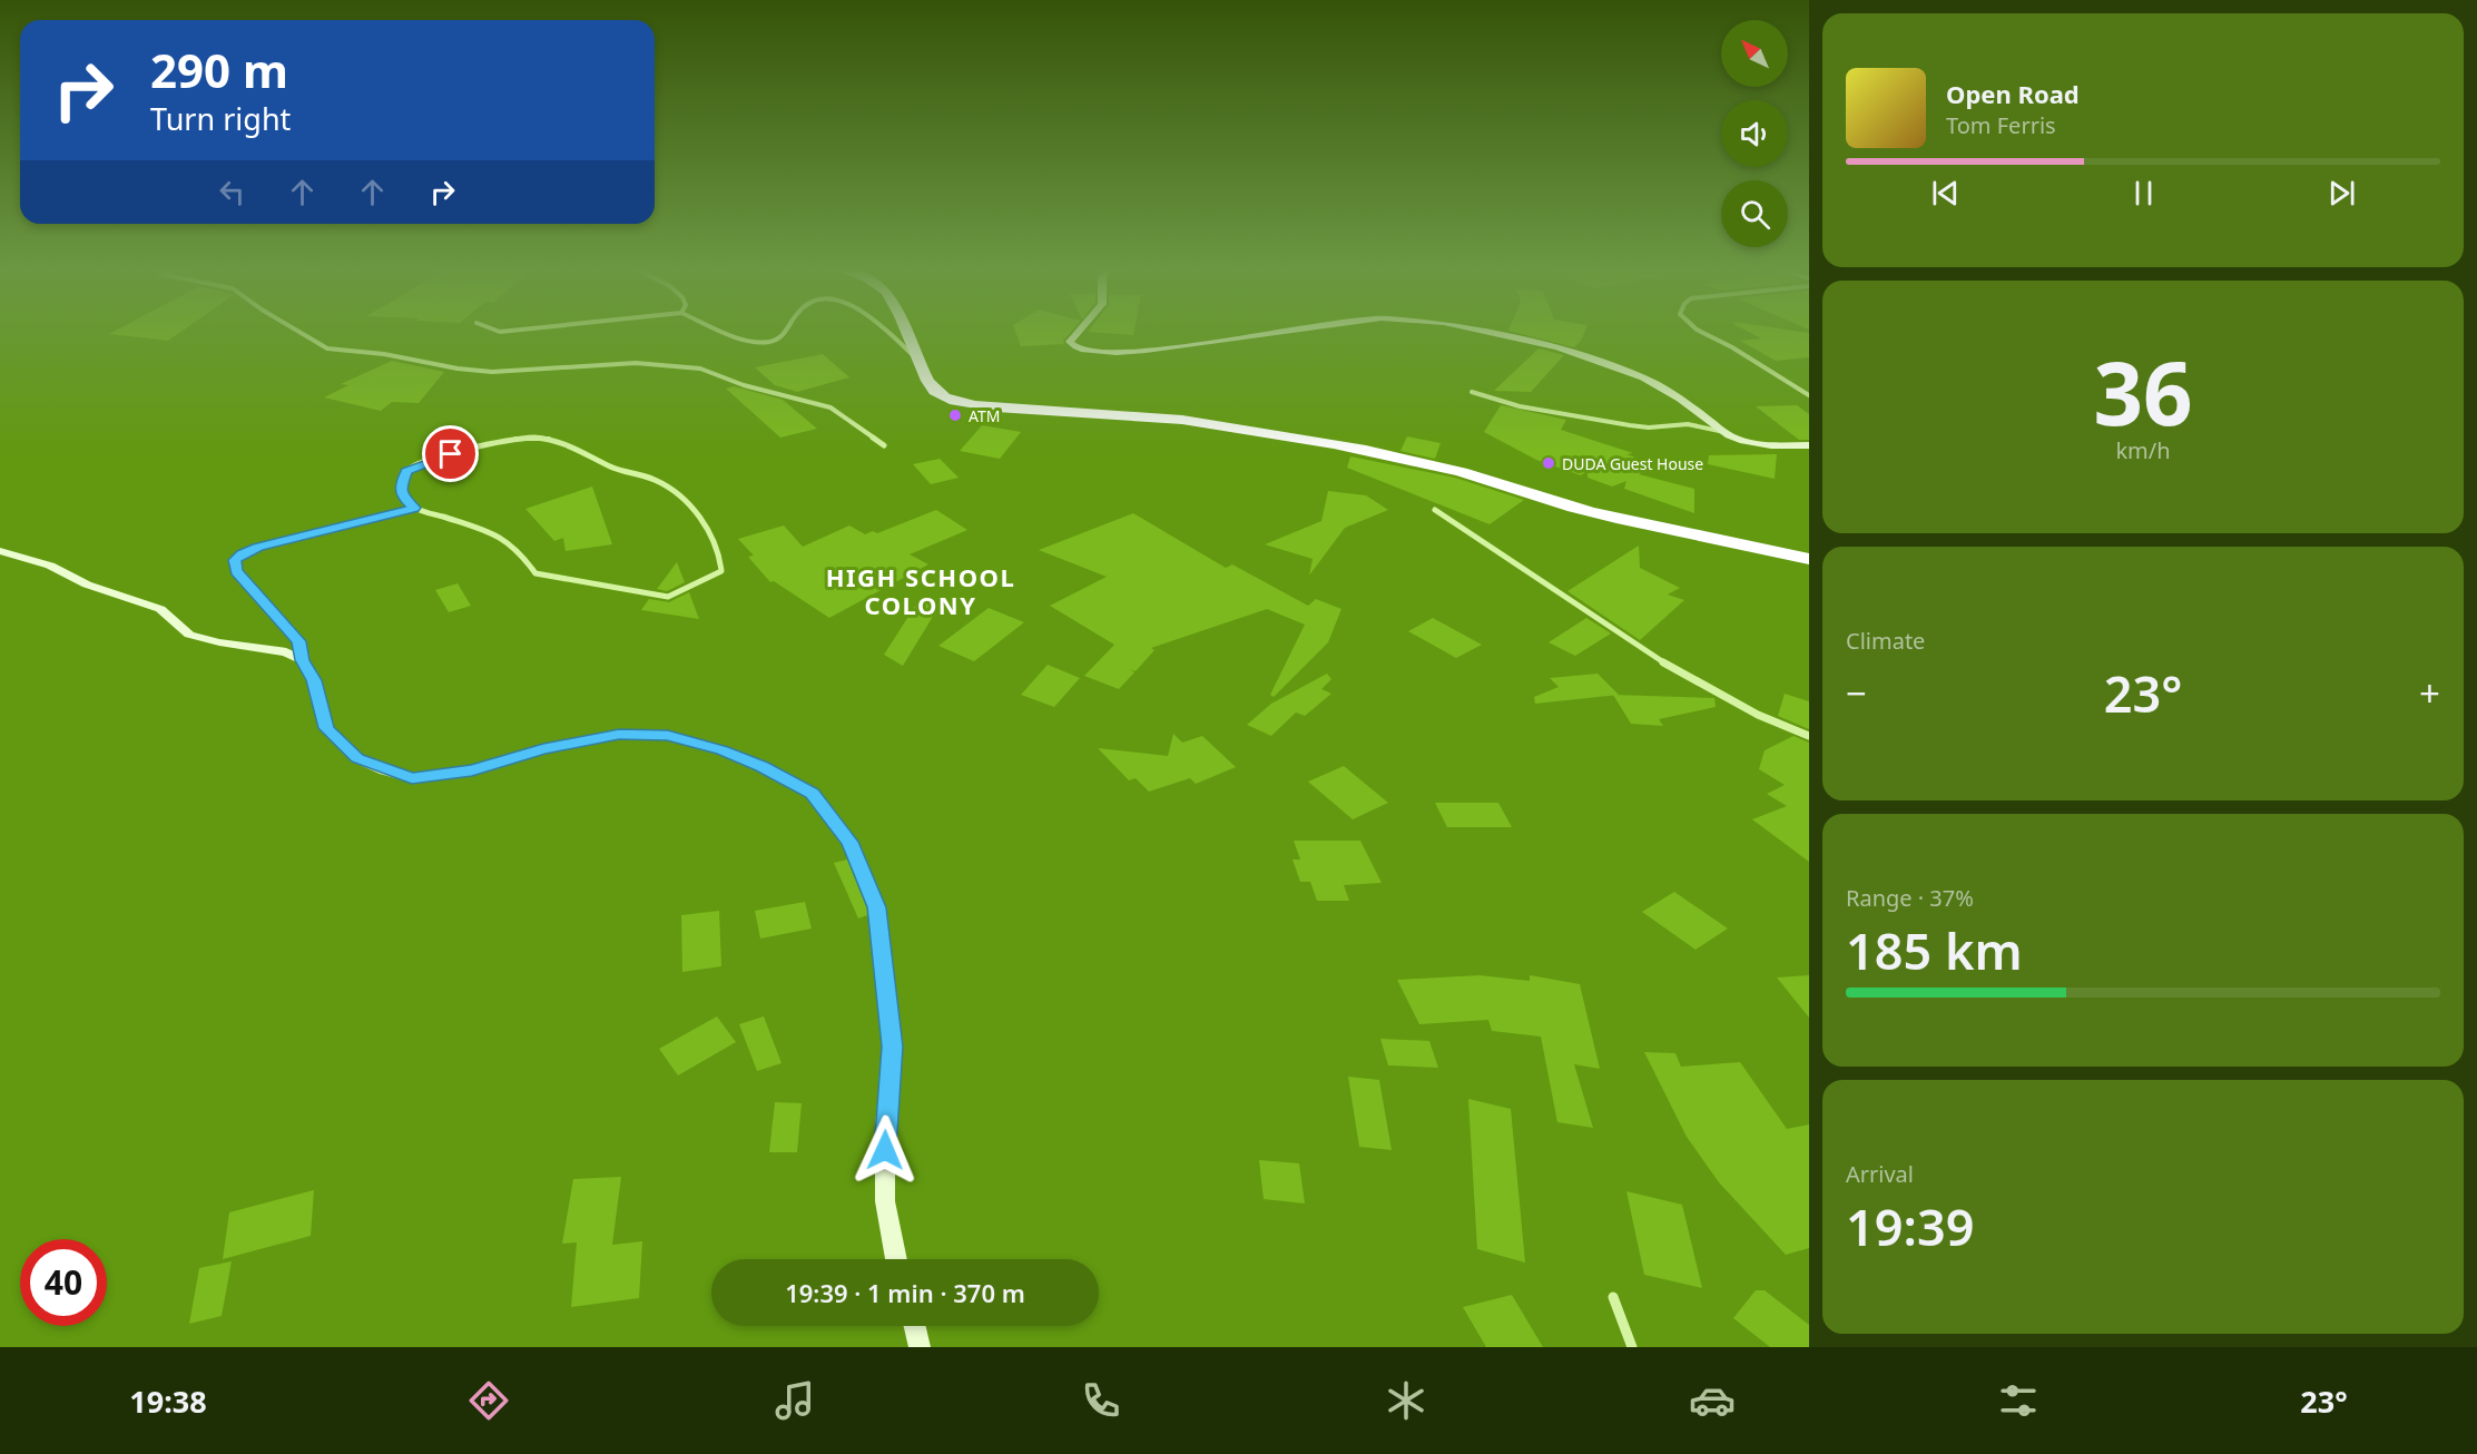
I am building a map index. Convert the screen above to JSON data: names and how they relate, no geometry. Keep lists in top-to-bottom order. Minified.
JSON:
{"districts":["HIGH SCHOOL COLONY"],"places":["ATM","DUDA Guest House"],"north":"top left","page":{"turn":["290 m","Turn right"],"song":["Open Road","Tom Ferris"],"tile":[["36","km/h"],"Climate",["Range · 37%","185 km"],["Arrival","19:39"]],"heat":["−","23°","+"],"limit":"40","trip":"19:39 · 1 min · 370 m","tabs":["19:38","23°"]}}
